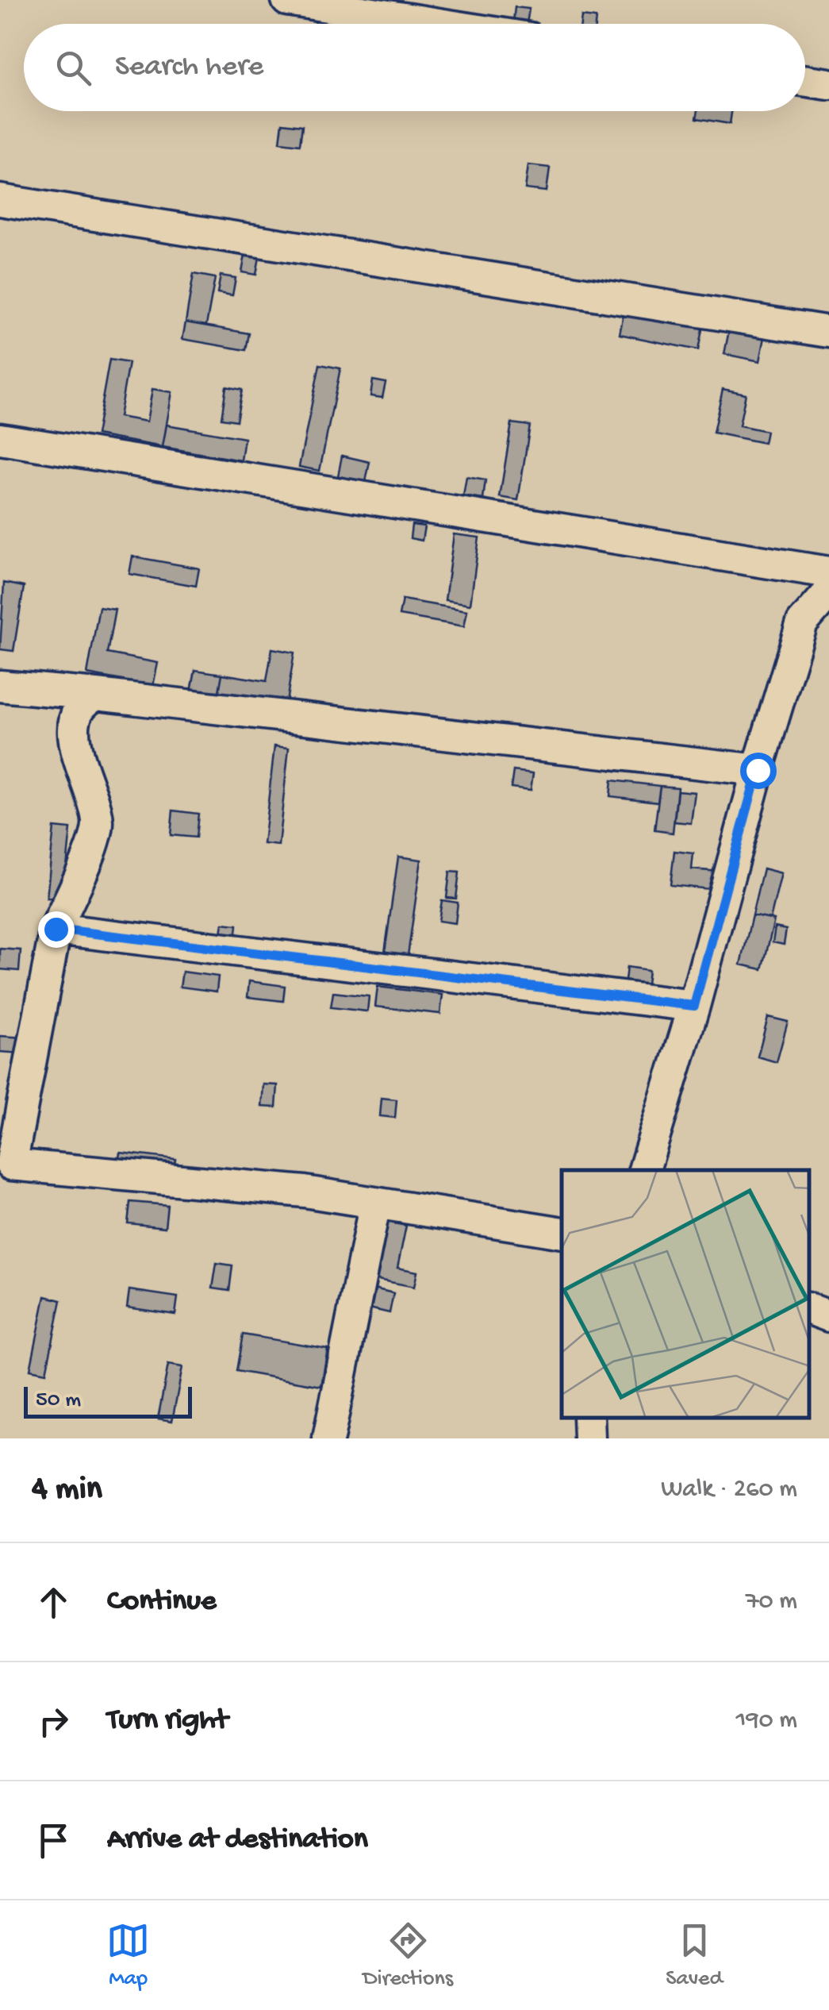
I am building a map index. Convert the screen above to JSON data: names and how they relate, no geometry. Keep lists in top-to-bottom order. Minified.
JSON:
{"scale_bar":"50 m","page":{"search":"Search here","scale":"50 m","heading":["4 min","Walk · 260 m"],"list":[["Continue","70 m"],["Turn right","190 m"],"Arrive at destination"],"nav":["Map","Directions","Saved"]}}
